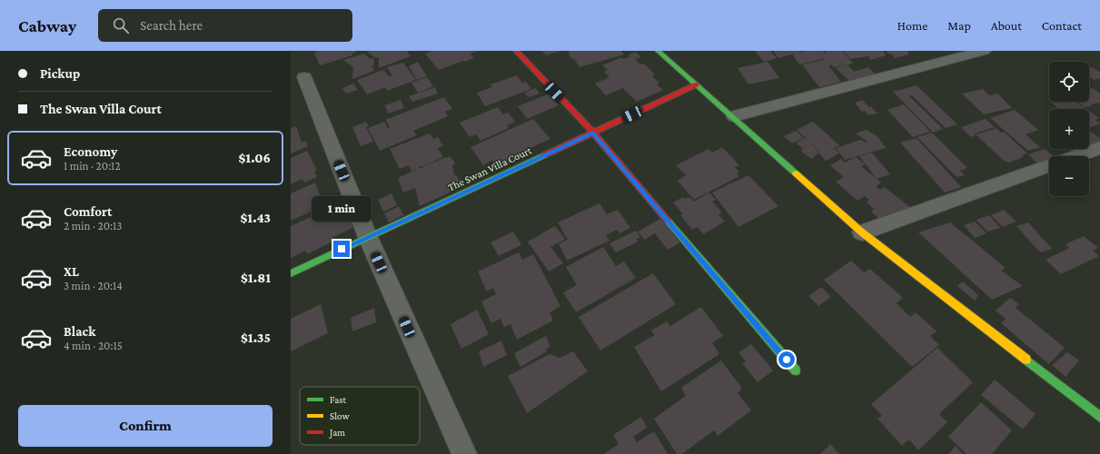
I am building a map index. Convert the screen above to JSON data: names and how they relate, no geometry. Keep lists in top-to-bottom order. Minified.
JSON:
{"streets":{"street":["The Swan Villa Court"]},"legend":["Fast","Slow","Jam"],"page":{"header":"Cabway","search":"Search here","nav":["Home","Map","About","Contact"],"banner":["Pickup","The Swan Villa Court"],"map_buttons":["+","−"],"list":[{"name":"Economy","note":"1 min · 20:12","value":"$1.06"},{"name":"Comfort","note":"2 min · 20:13","value":"$1.43"},{"name":"XL","note":"3 min · 20:14","value":"$1.81"},{"name":"Black","note":"4 min · 20:15","value":"$1.35"}],"bubble":"1 min","buttons":"Confirm"}}
